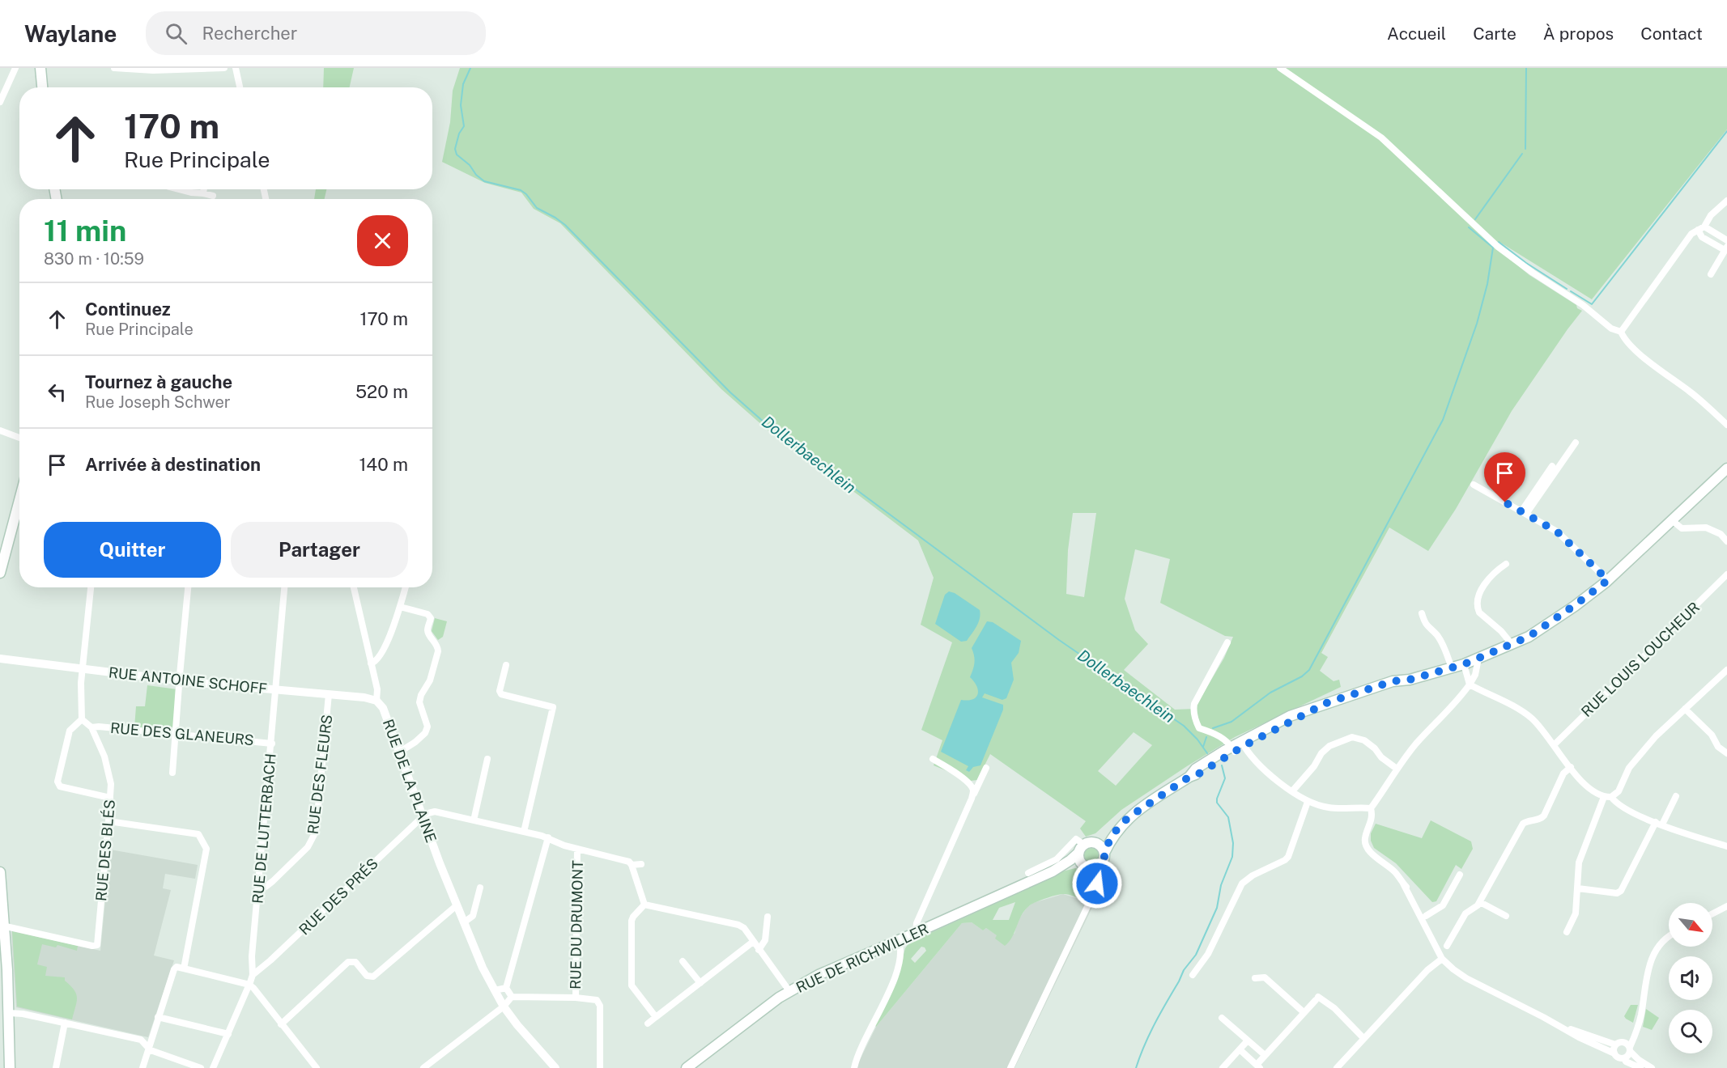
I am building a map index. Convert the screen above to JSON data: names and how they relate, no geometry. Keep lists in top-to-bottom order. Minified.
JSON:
{"streets":{"main road":["RUE DE RICHWILLER"],"street":["RUE LOUIS LOUCHEUR","RUE ANTOINE SCHOFF","RUE DES GLANEURS","RUE DES FLEURS","RUE DE LA PLAINE","RUE DE LUTTERBACH","RUE DES BLÉS","RUE DES PRÉS","RUE DU DRUMONT"]},"crossings":[["RUE ANTOINE SCHOFF","RUE DES FLEURS"],["RUE ANTOINE SCHOFF","RUE DE LA PLAINE"],["RUE ANTOINE SCHOFF","RUE DE LUTTERBACH"],["RUE DES GLANEURS","RUE DE LUTTERBACH"],["RUE DES GLANEURS","RUE DES BLÉS"],["RUE DES FLEURS","RUE DE LUTTERBACH"],["RUE DE LA PLAINE","RUE DES PRÉS"],["RUE DE LUTTERBACH","RUE DES PRÉS"]],"water":["Dollerbaechlein"],"north":"bottom right","page":{"header":"Waylane","search":"Rechercher","nav":["Accueil","Carte","À propos","Contact"],"turn":["170 m","Rue Principale"],"heading":["11 min","830 m · 10:59"],"list":[{"name":"Continuez","note":"Rue Principale","value":"170 m"},{"name":"Tournez à gauche","note":"Rue Joseph Schwer","value":"520 m"},{"name":"Arrivée à destination","value":"140 m"}],"buttons":["Quitter","Partager"]}}
